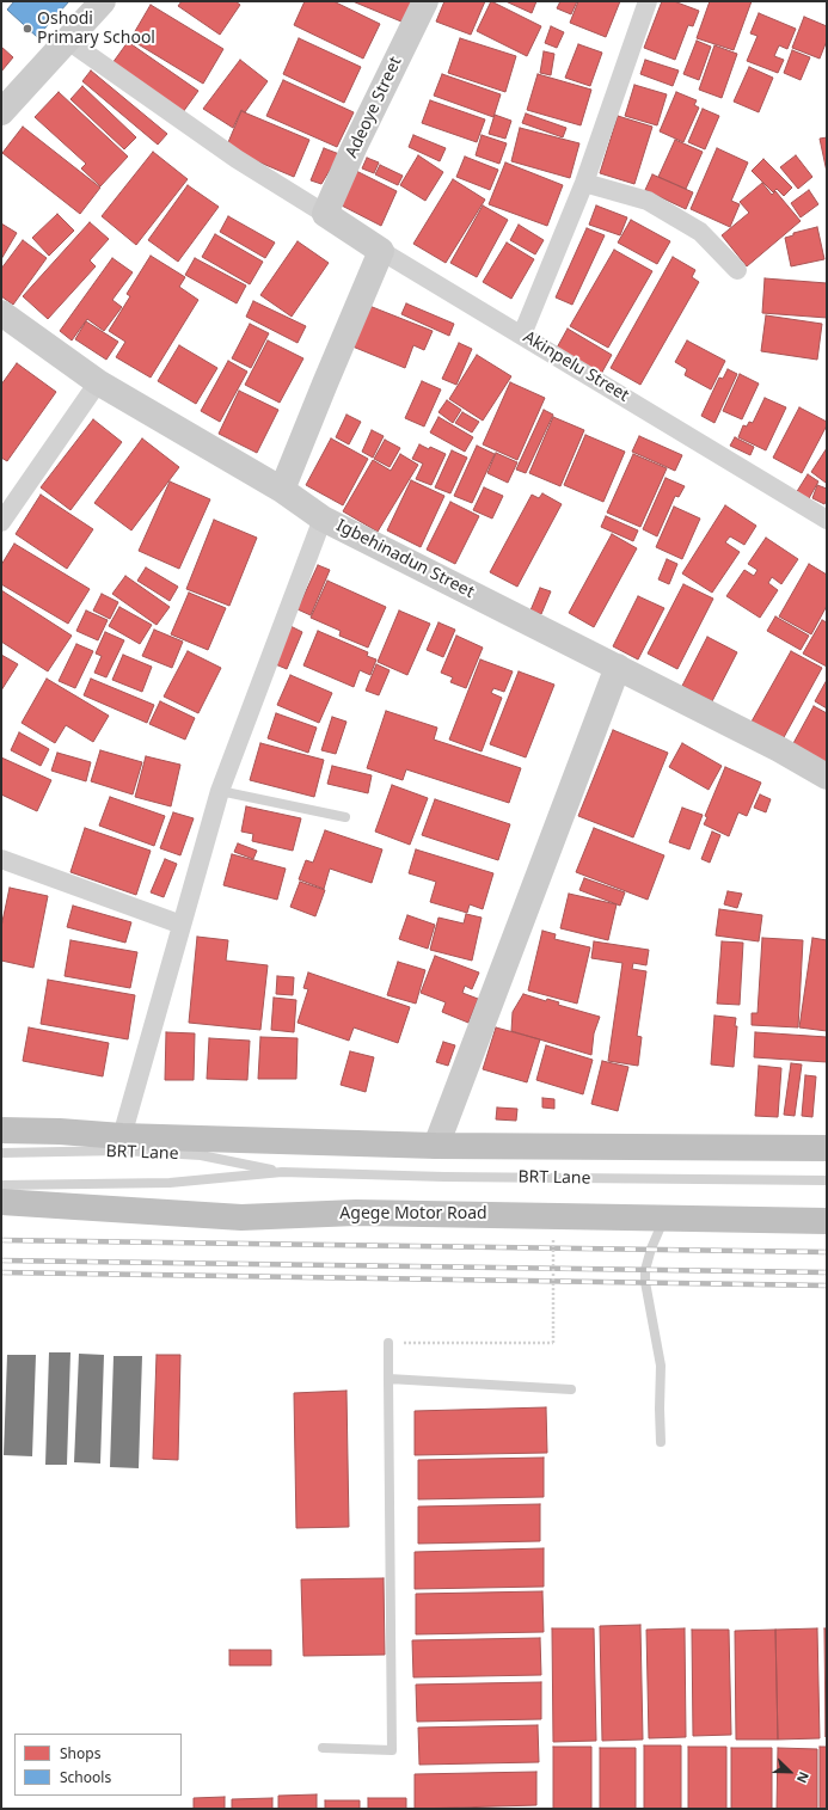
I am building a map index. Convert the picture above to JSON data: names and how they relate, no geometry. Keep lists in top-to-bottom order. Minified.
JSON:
{"streets":{"highway":["Agege Motor Road"],"street":["Adeoye Street","Akinpelu Street","Igbehinadun Street"],"lane":["BRT Lane"]},"crossings":[["Adeoye Street","Akinpelu Street"]],"places":["Oshodi Primary School"],"legend":["Shops","Schools"],"north":"bottom right"}
